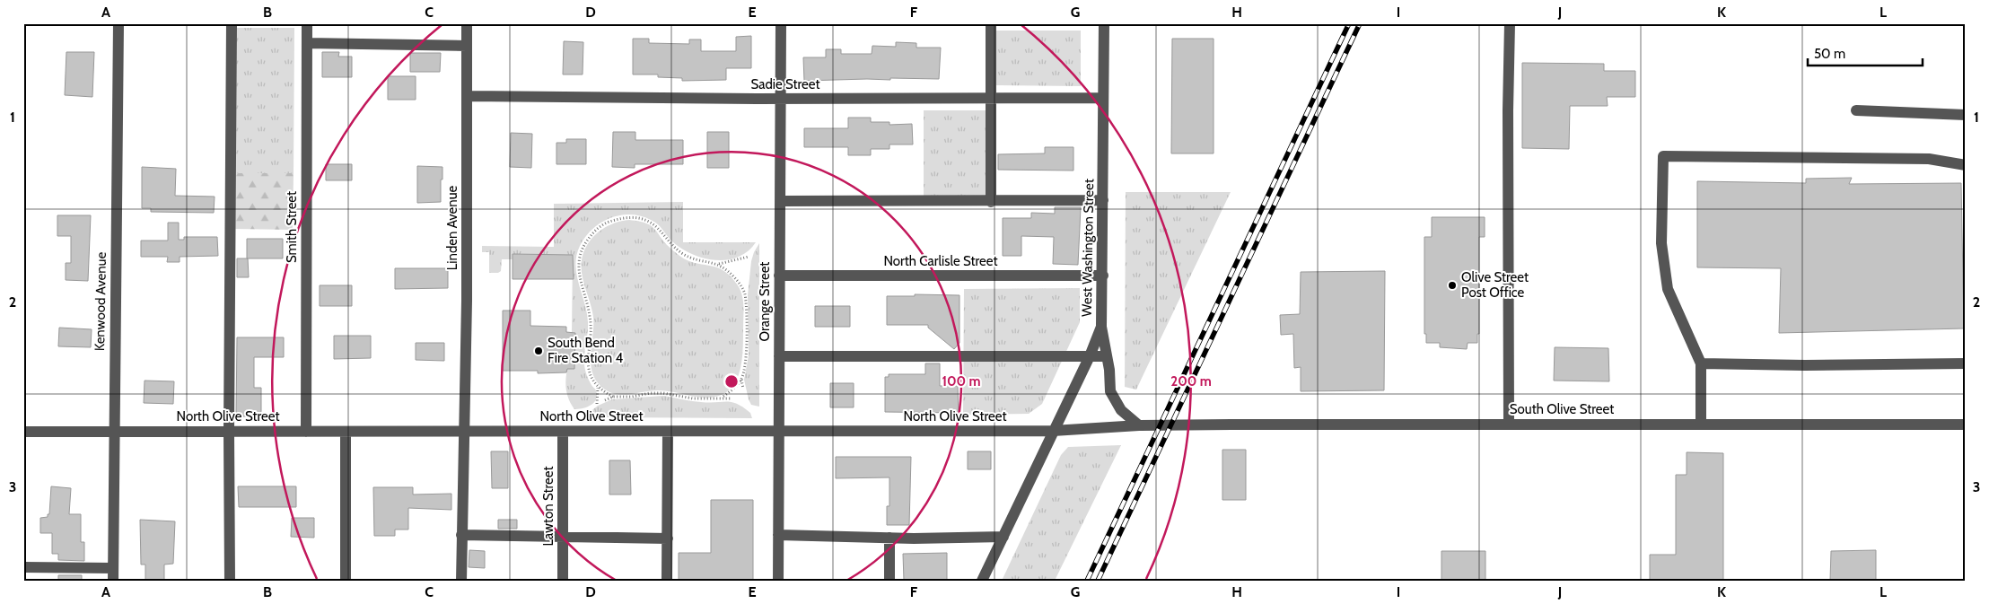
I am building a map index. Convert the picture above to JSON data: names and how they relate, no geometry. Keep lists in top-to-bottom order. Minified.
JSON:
{"streets":{"street":["Sadie Street","Smith Street","Linden Avenue","West Washington Street","North Carlisle Street","Kenwood Avenue","Orange Street","South Olive Street","North Olive Street","Lawton Street"]},"crossings":[["Sadie Street","Linden Avenue"],["Sadie Street","West Washington Street"],["Sadie Street","Orange Street"],["Smith Street","North Olive Street"],["Linden Avenue","North Olive Street"],["West Washington Street","North Carlisle Street"],["West Washington Street","North Olive Street"],["North Carlisle Street","Orange Street"],["Kenwood Avenue","North Olive Street"],["Orange Street","North Olive Street"],["South Olive Street","North Olive Street"],["North Olive Street","Lawton Street"]],"places":["Olive Street Post Office","South Bend Fire Station 4"],"scale_bar":"50 m","grid":{"columns":["A","B","C","D","E","F","G","H","I","J","K","L"],"rows":["1","2","3"]},"rings":["100 m","200 m"]}
